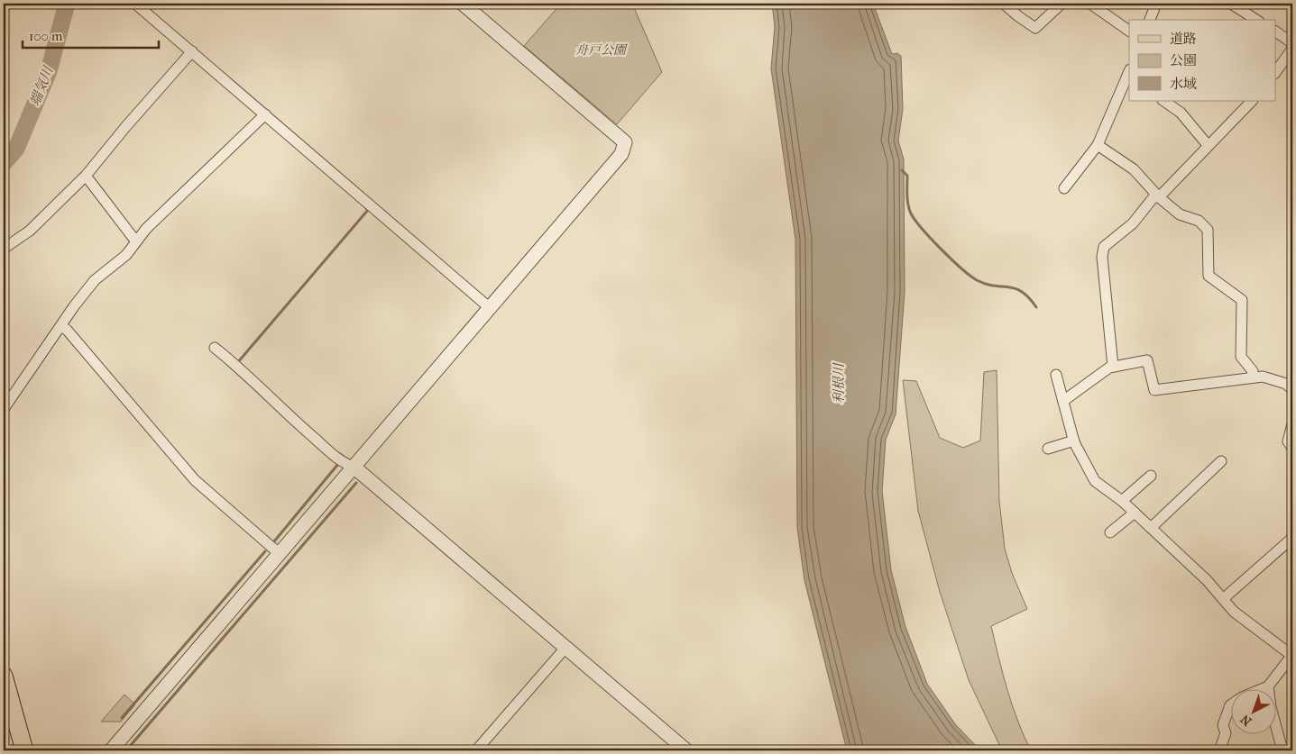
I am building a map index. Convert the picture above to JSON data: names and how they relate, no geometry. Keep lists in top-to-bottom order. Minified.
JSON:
{"water":["端気川","利根川"],"parks":["舟戸公園"],"legend":["道路","公園","水域"],"scale_bar":"100 m","north":"bottom left"}
